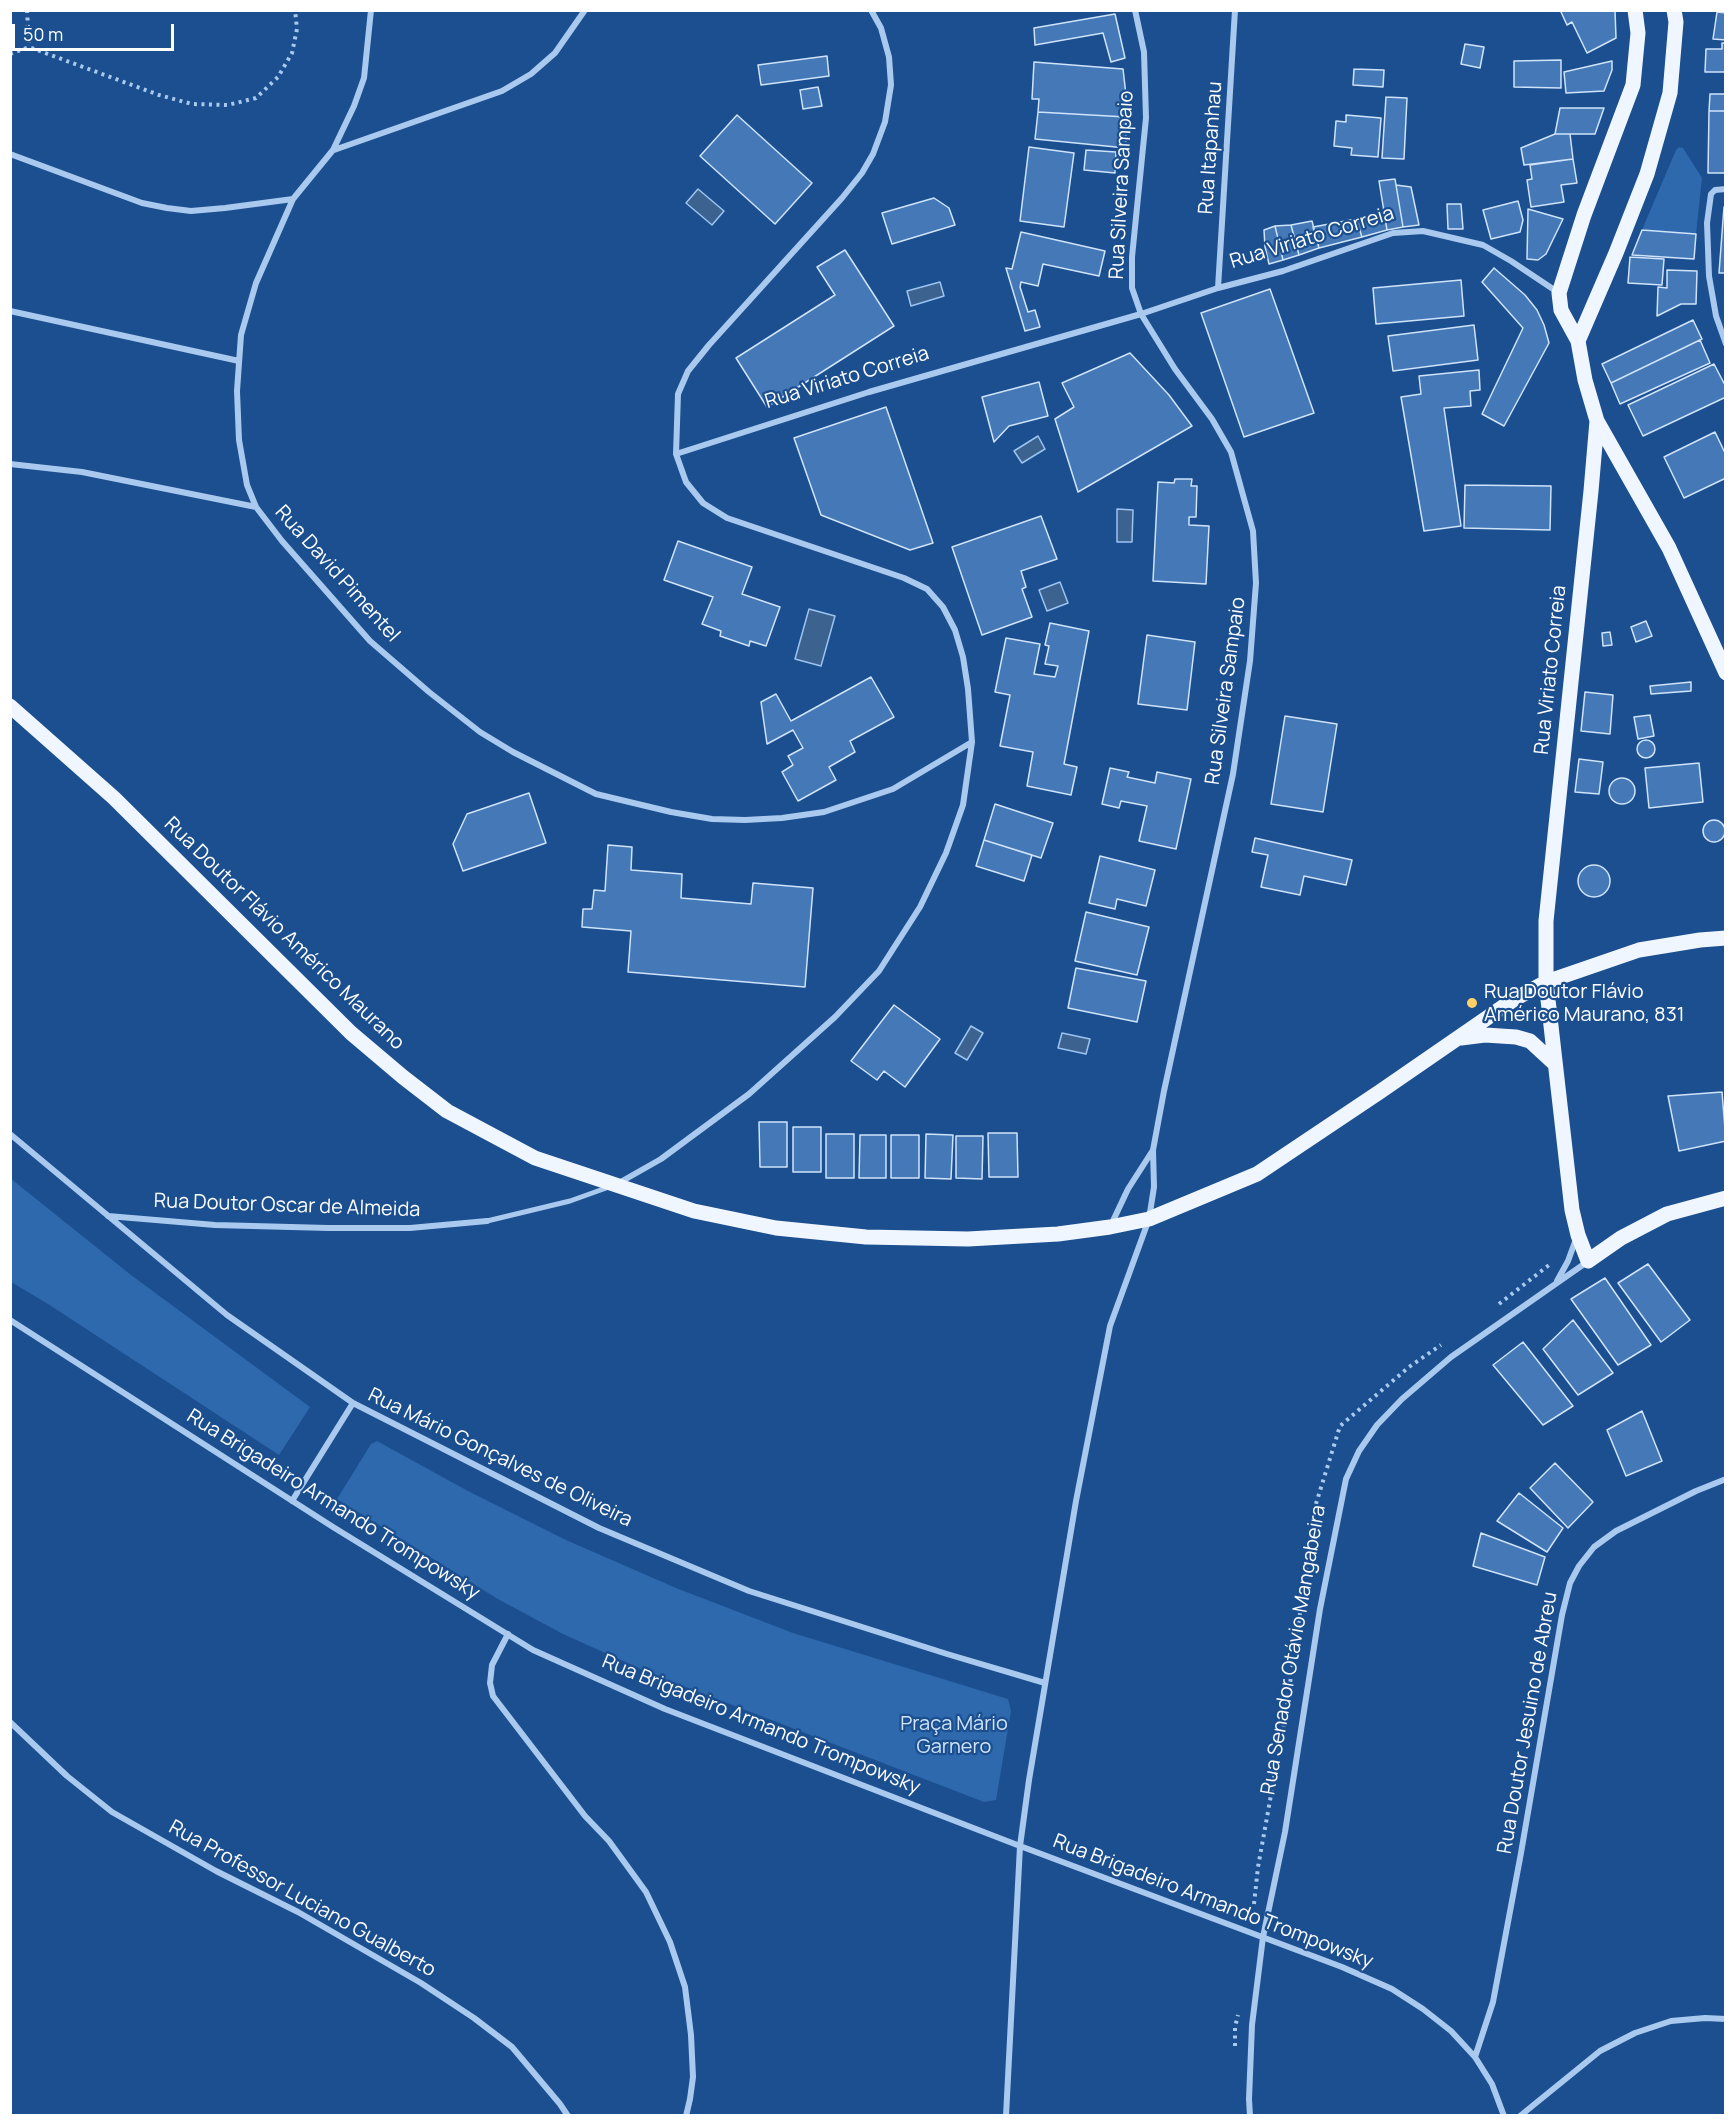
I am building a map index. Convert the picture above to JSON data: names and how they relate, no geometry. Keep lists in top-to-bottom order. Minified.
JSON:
{"streets":{"main road":["Rua Viriato Correia","Rua Doutor Flávio Américo Maurano","Rua Senador Otávio Mangabeira"],"street":["Rua Itapanhau","Rua Silveira Sampaio","Rua David Pimentel","Rua Doutor Oscar de Almeida","Rua Mário Gonçalves de Oliveira","Rua Brigadeiro Armando Trompowsky","Rua Doutor Jesuino de Abreu","Rua Professor Luciano Gualberto"]},"crossings":[["Rua Itapanhau","Rua Viriato Correia"],["Rua Silveira Sampaio","Rua Viriato Correia"],["Rua Silveira Sampaio","Rua Doutor Flávio Américo Maurano"],["Rua Silveira Sampaio","Rua Mário Gonçalves de Oliveira"],["Rua Silveira Sampaio","Rua Brigadeiro Armando Trompowsky"],["Rua Viriato Correia","Rua Doutor Flávio Américo Maurano"],["Rua Viriato Correia","Rua Doutor Oscar de Almeida"],["Rua Viriato Correia","Rua Senador Otávio Mangabeira"],["Rua David Pimentel","Rua Doutor Oscar de Almeida"],["Rua Doutor Flávio Américo Maurano","Rua Doutor Oscar de Almeida"],["Rua Doutor Oscar de Almeida","Rua Mário Gonçalves de Oliveira"],["Rua Brigadeiro Armando Trompowsky","Rua Senador Otávio Mangabeira"],["Rua Brigadeiro Armando Trompowsky","Rua Doutor Jesuino de Abreu"]],"parks":["Praça Mário Garnero"],"places":["Rua Doutor Flávio Américo Maurano, 831"],"scale_bar":"50 m"}
